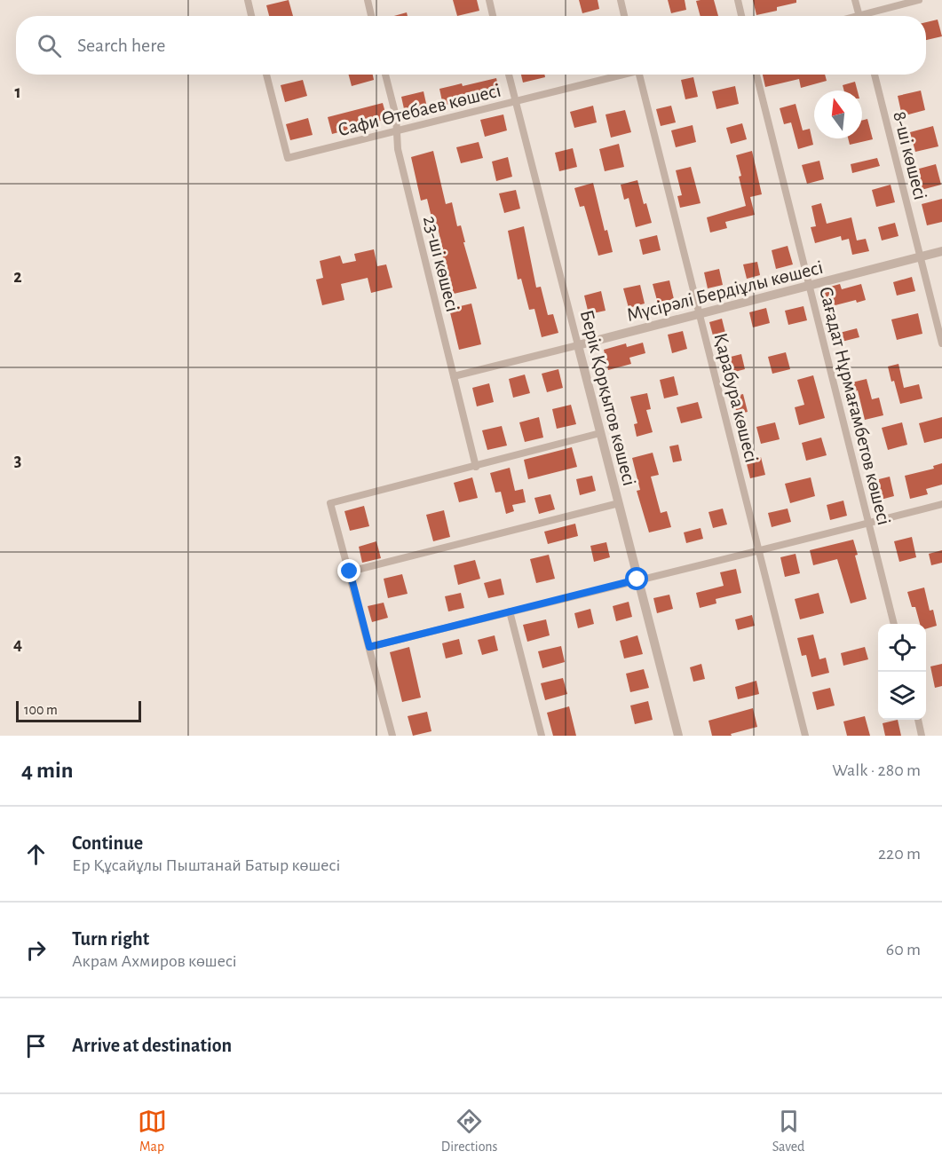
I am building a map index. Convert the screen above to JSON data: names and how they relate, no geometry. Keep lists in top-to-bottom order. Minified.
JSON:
{"streets":{"street":["Сафи Өтебаев көшесі","8-шi көшесi","23-шi көшесi","Мүсірәлі Бердіұлы көшесі","Берік Қорқытов көшесі","Қарабура көшесі","Сағадат Нұрмағамбетов көшесі"]},"crossings":[["Сафи Өтебаев көшесі","23-шi көшесi"],["Сафи Өтебаев көшесі","Берік Қорқытов көшесі"],["8-шi көшесi","Мүсірәлі Бердіұлы көшесі"],["23-шi көшесi","Мүсірәлі Бердіұлы көшесі"],["Мүсірәлі Бердіұлы көшесі","Берік Қорқытов көшесі"],["Мүсірәлі Бердіұлы көшесі","Қарабура көшесі"],["Мүсірәлі Бердіұлы көшесі","Сағадат Нұрмағамбетов көшесі"]],"scale_bar":"100 m","north":"top","page":{"search":"Search here","scale":"100 m","heading":["4 min","Walk · 280 m"],"list":[["Continue","Ер Құсайұлы Пыштанай Батыр көшесі","220 m"],["Turn right","Акрам Ахмиров көшесі","60 m"],"Arrive at destination"],"nav":["Map","Directions","Saved"]},"grid":{"rows":["1","2","3","4"]}}
